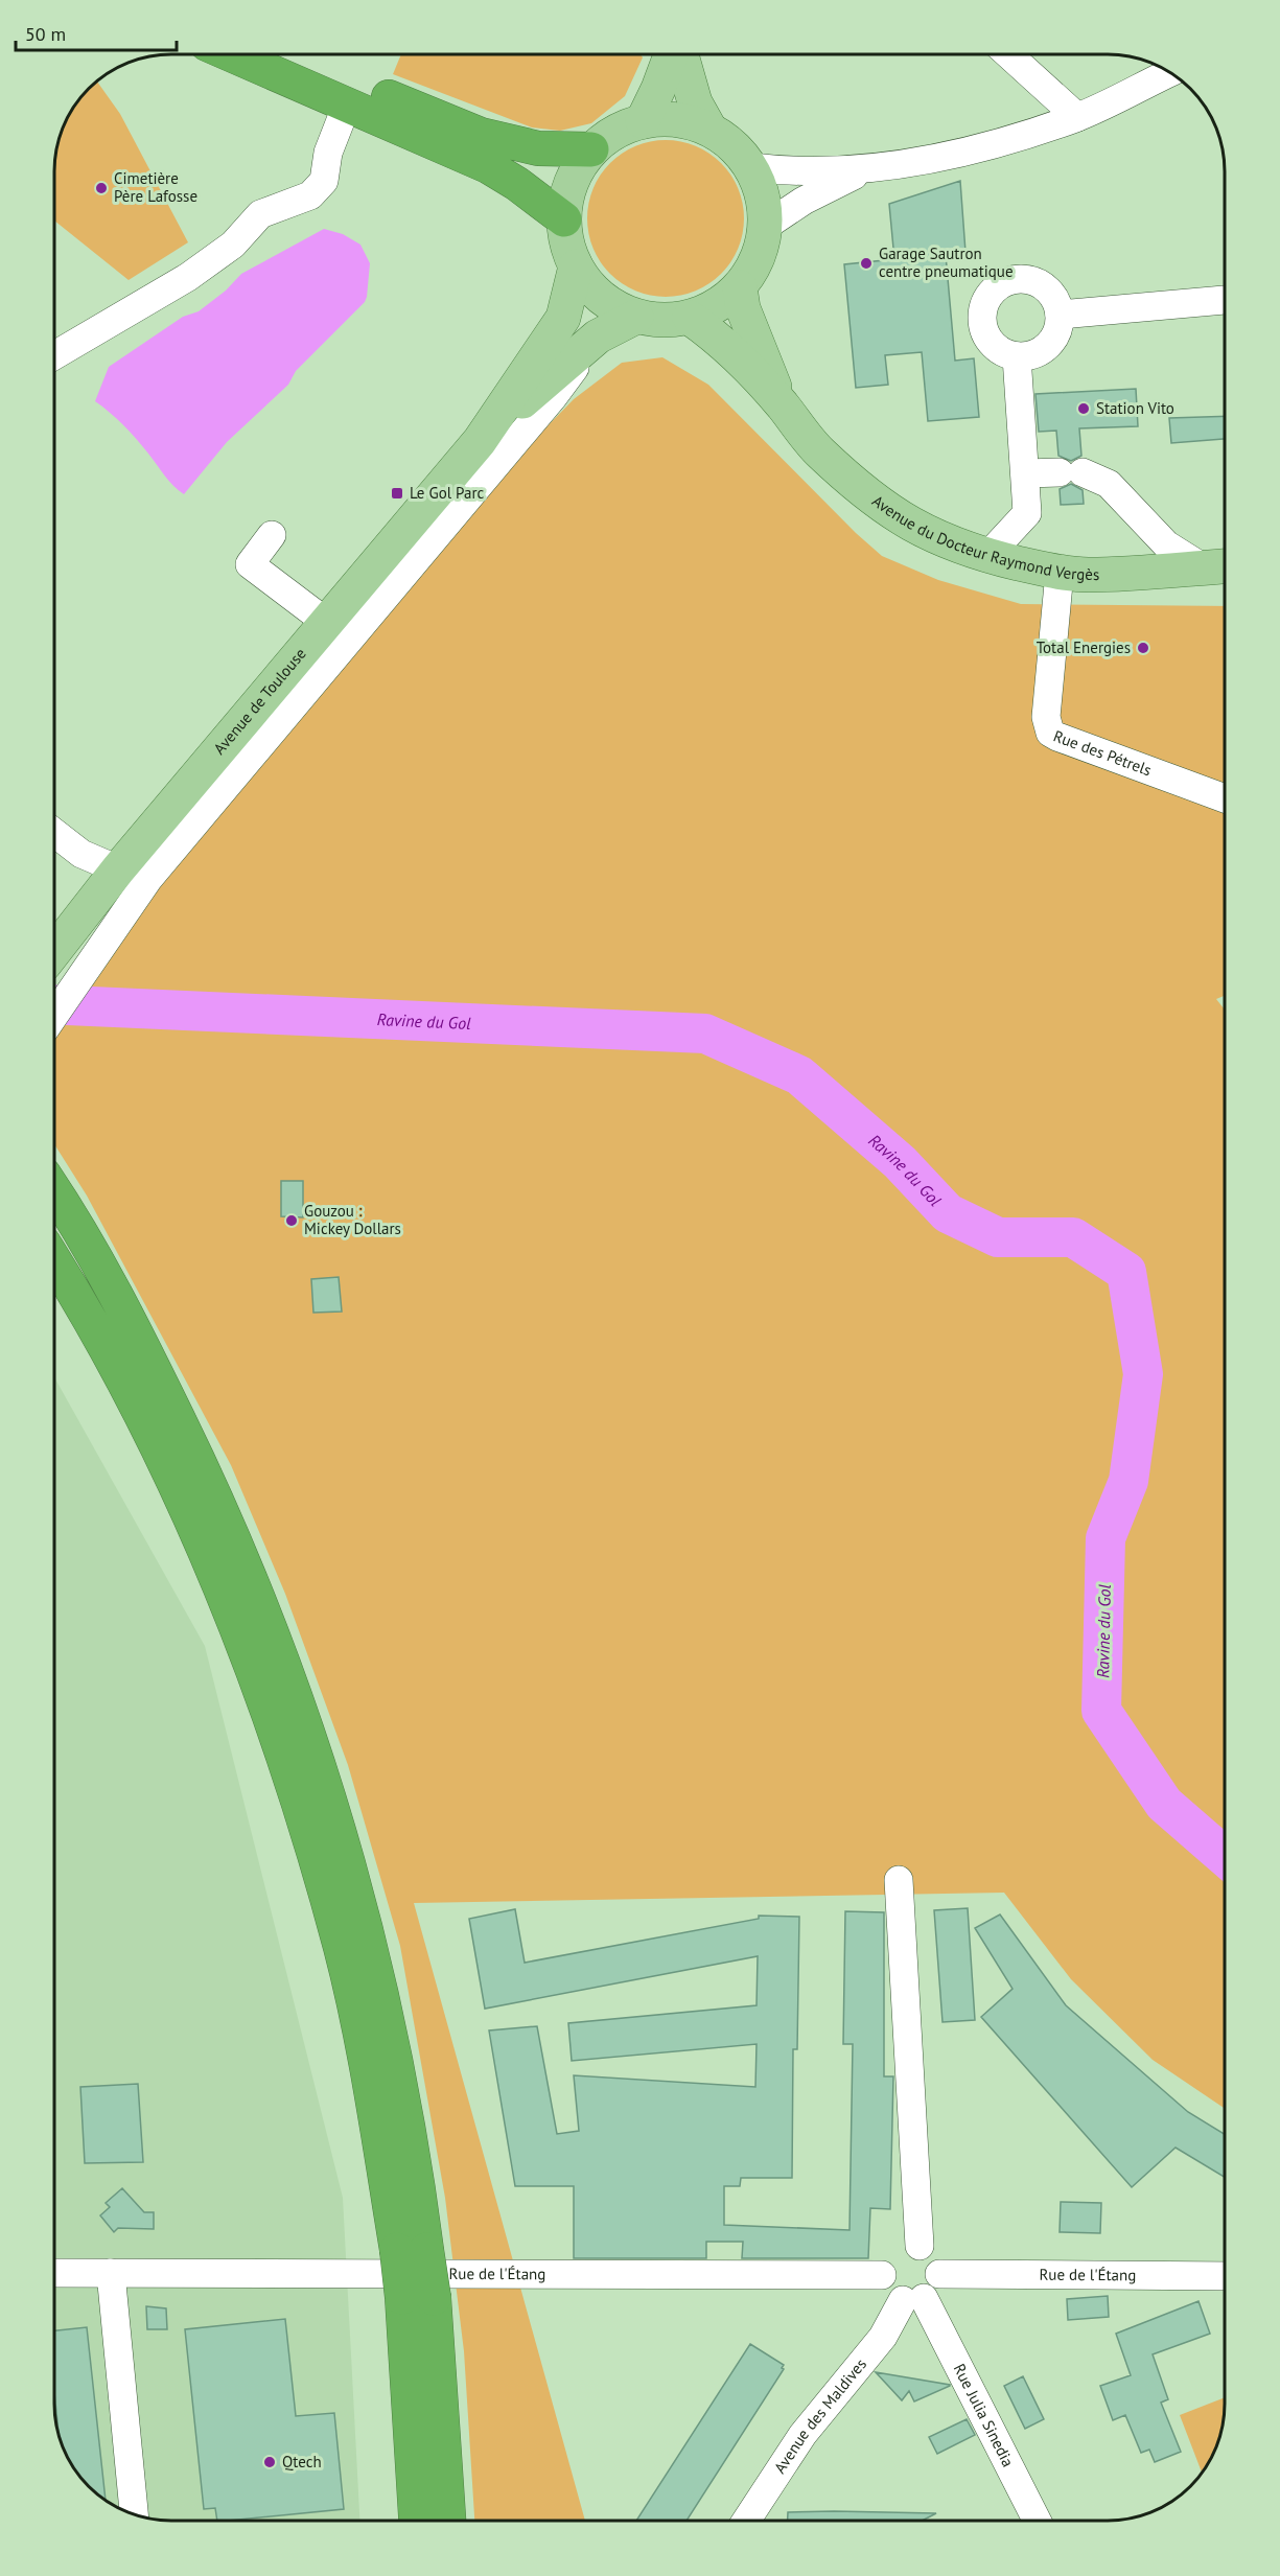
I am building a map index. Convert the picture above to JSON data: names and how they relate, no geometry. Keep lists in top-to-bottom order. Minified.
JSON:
{"streets":{"main road":["Avenue du Docteur Raymond Vergès","Avenue de Toulouse"],"street":["Rue des Pétrels","Rue de l'Étang","Rue Julia Sinedia","Avenue des Maldives"]},"crossings":[["Avenue du Docteur Raymond Vergès","Avenue de Toulouse"],["Avenue du Docteur Raymond Vergès","Rue des Pétrels"],["Rue de l'Étang","Rue Julia Sinedia"],["Rue de l'Étang","Avenue des Maldives"],["Rue Julia Sinedia","Avenue des Maldives"]],"water":["Ravine du Gol"],"places":{"other":["Cimetière Père Lafosse","Garage Sautron centre pneumatique","Station Vito","Total Energies","Gouzou : Mickey Dollars","Qtech"],"transit":["Le Gol Parc"]},"scale_bar":"50 m"}
